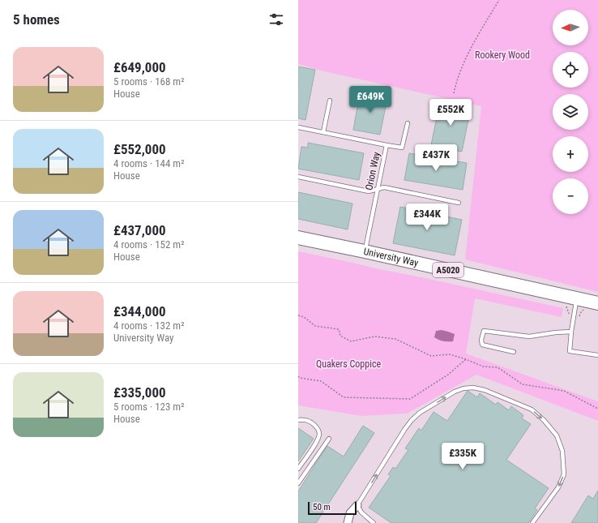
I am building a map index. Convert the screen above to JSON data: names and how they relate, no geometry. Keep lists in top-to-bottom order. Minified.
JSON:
{"streets":{"highway":["University Way","A5020"],"lane":["Orion Way"]},"crossings":[["Orion Way","University Way"]],"parks":["Rookery Wood","Quakers Coppice"],"scale_bar":"50 m","north":"left","page":{"heading":"5 homes","map_buttons":["+","−"],"list":[{"name":"£649,000","note":"5 rooms · 168 m² · House"},{"name":"£552,000","note":"4 rooms · 144 m² · House"},{"name":"£437,000","note":"4 rooms · 152 m² · House"},{"name":"£344,000","note":"4 rooms · 132 m² · University Way"},{"name":"£335,000","note":"5 rooms · 123 m² · House"}],"price":["£649K","£552K","£437K","£344K","£335K"],"scale":"50 m"}}
